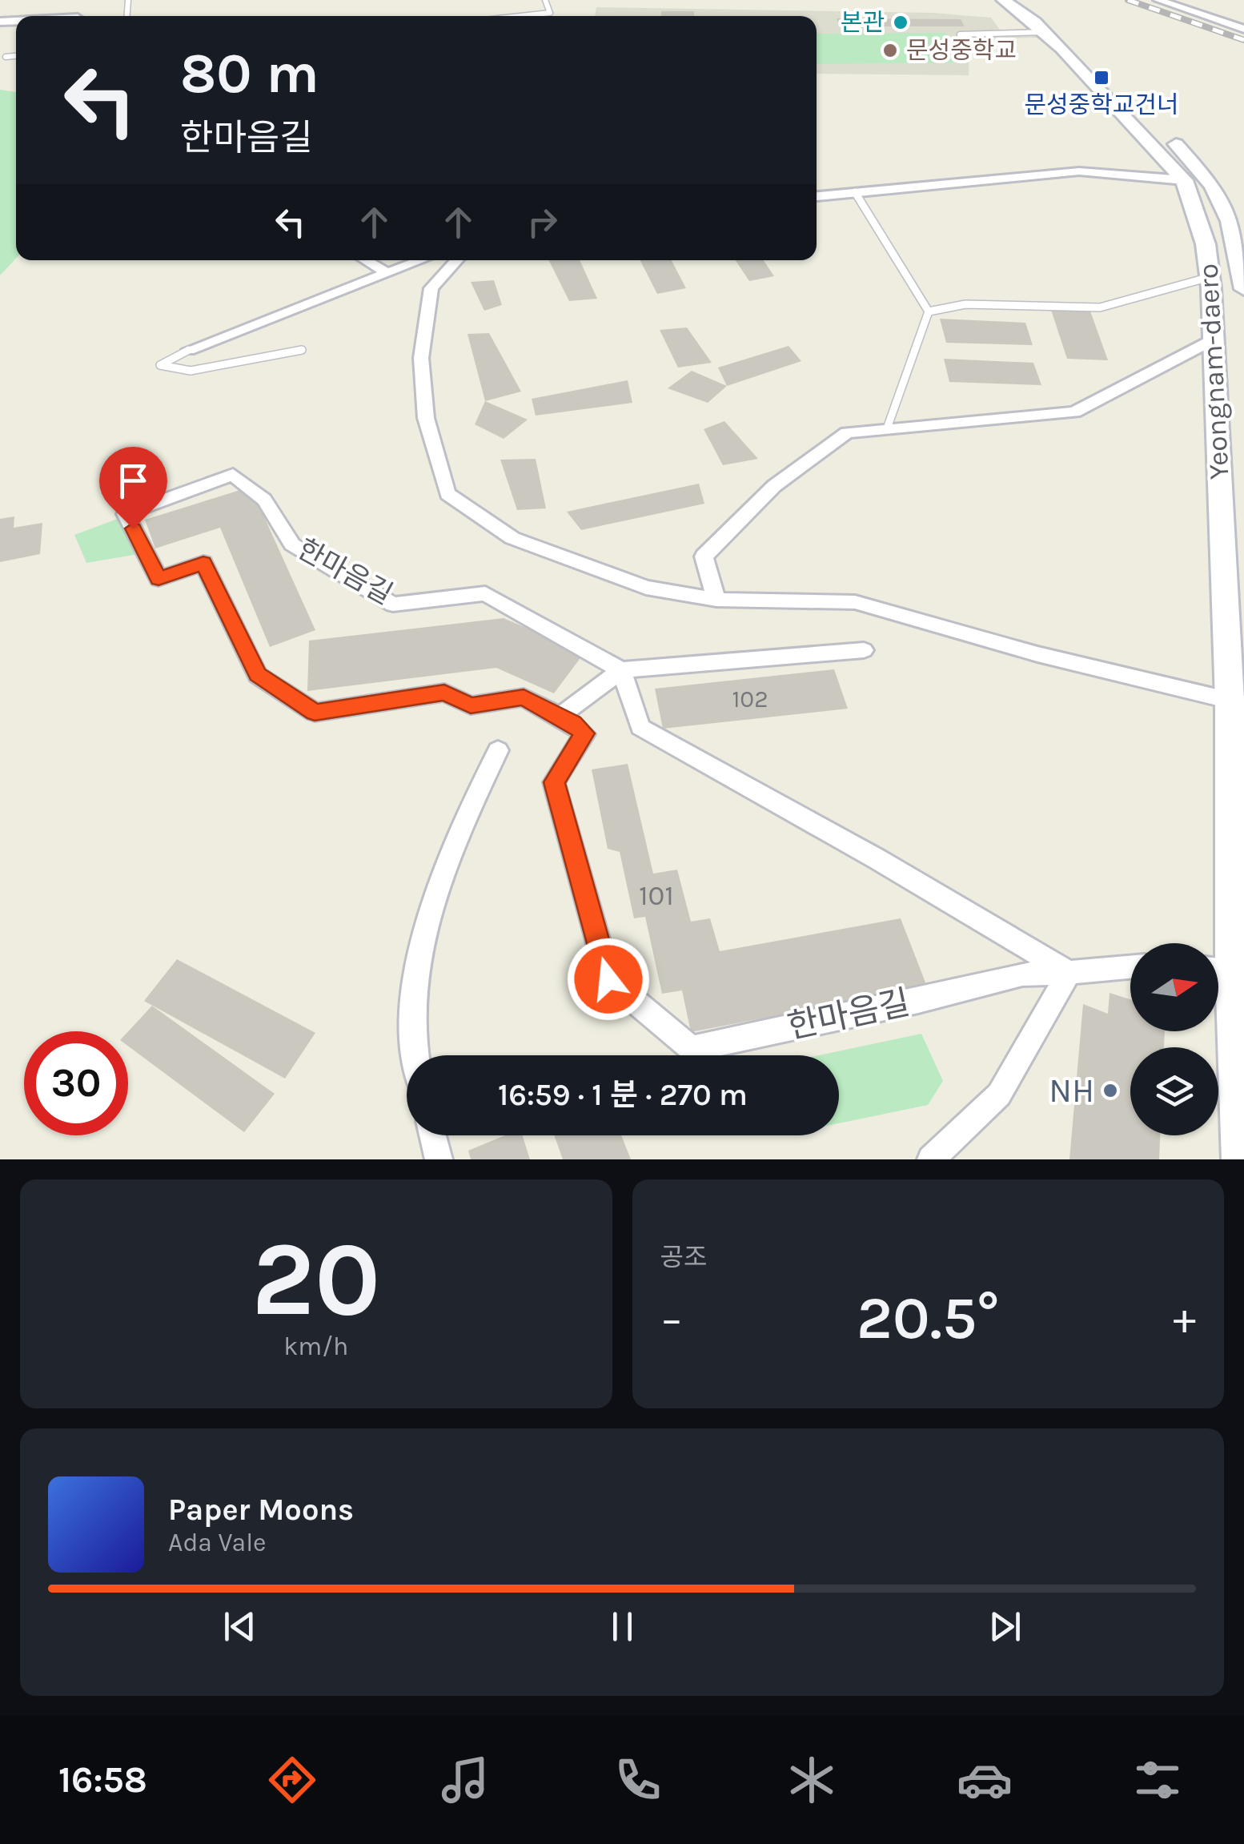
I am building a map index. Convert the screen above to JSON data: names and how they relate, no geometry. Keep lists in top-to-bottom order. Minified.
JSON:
{"streets":{"main road":["Yeongnam-daero"],"street":["한마음길"]},"places":{"other":["본관","문성중학교","NH"],"transit":["문성중학교건너"]},"house_numbers":["102","101"],"north":"right","page":{"turn":["80 m","한마음길"],"limit":"30","trip":"16:59 · 1 분 · 270 m","tile":[["20","km/h"],"공조"],"heat":["−","20.5°","+"],"song":["Paper Moons","Ada Vale"],"tabs":"16:58"}}
